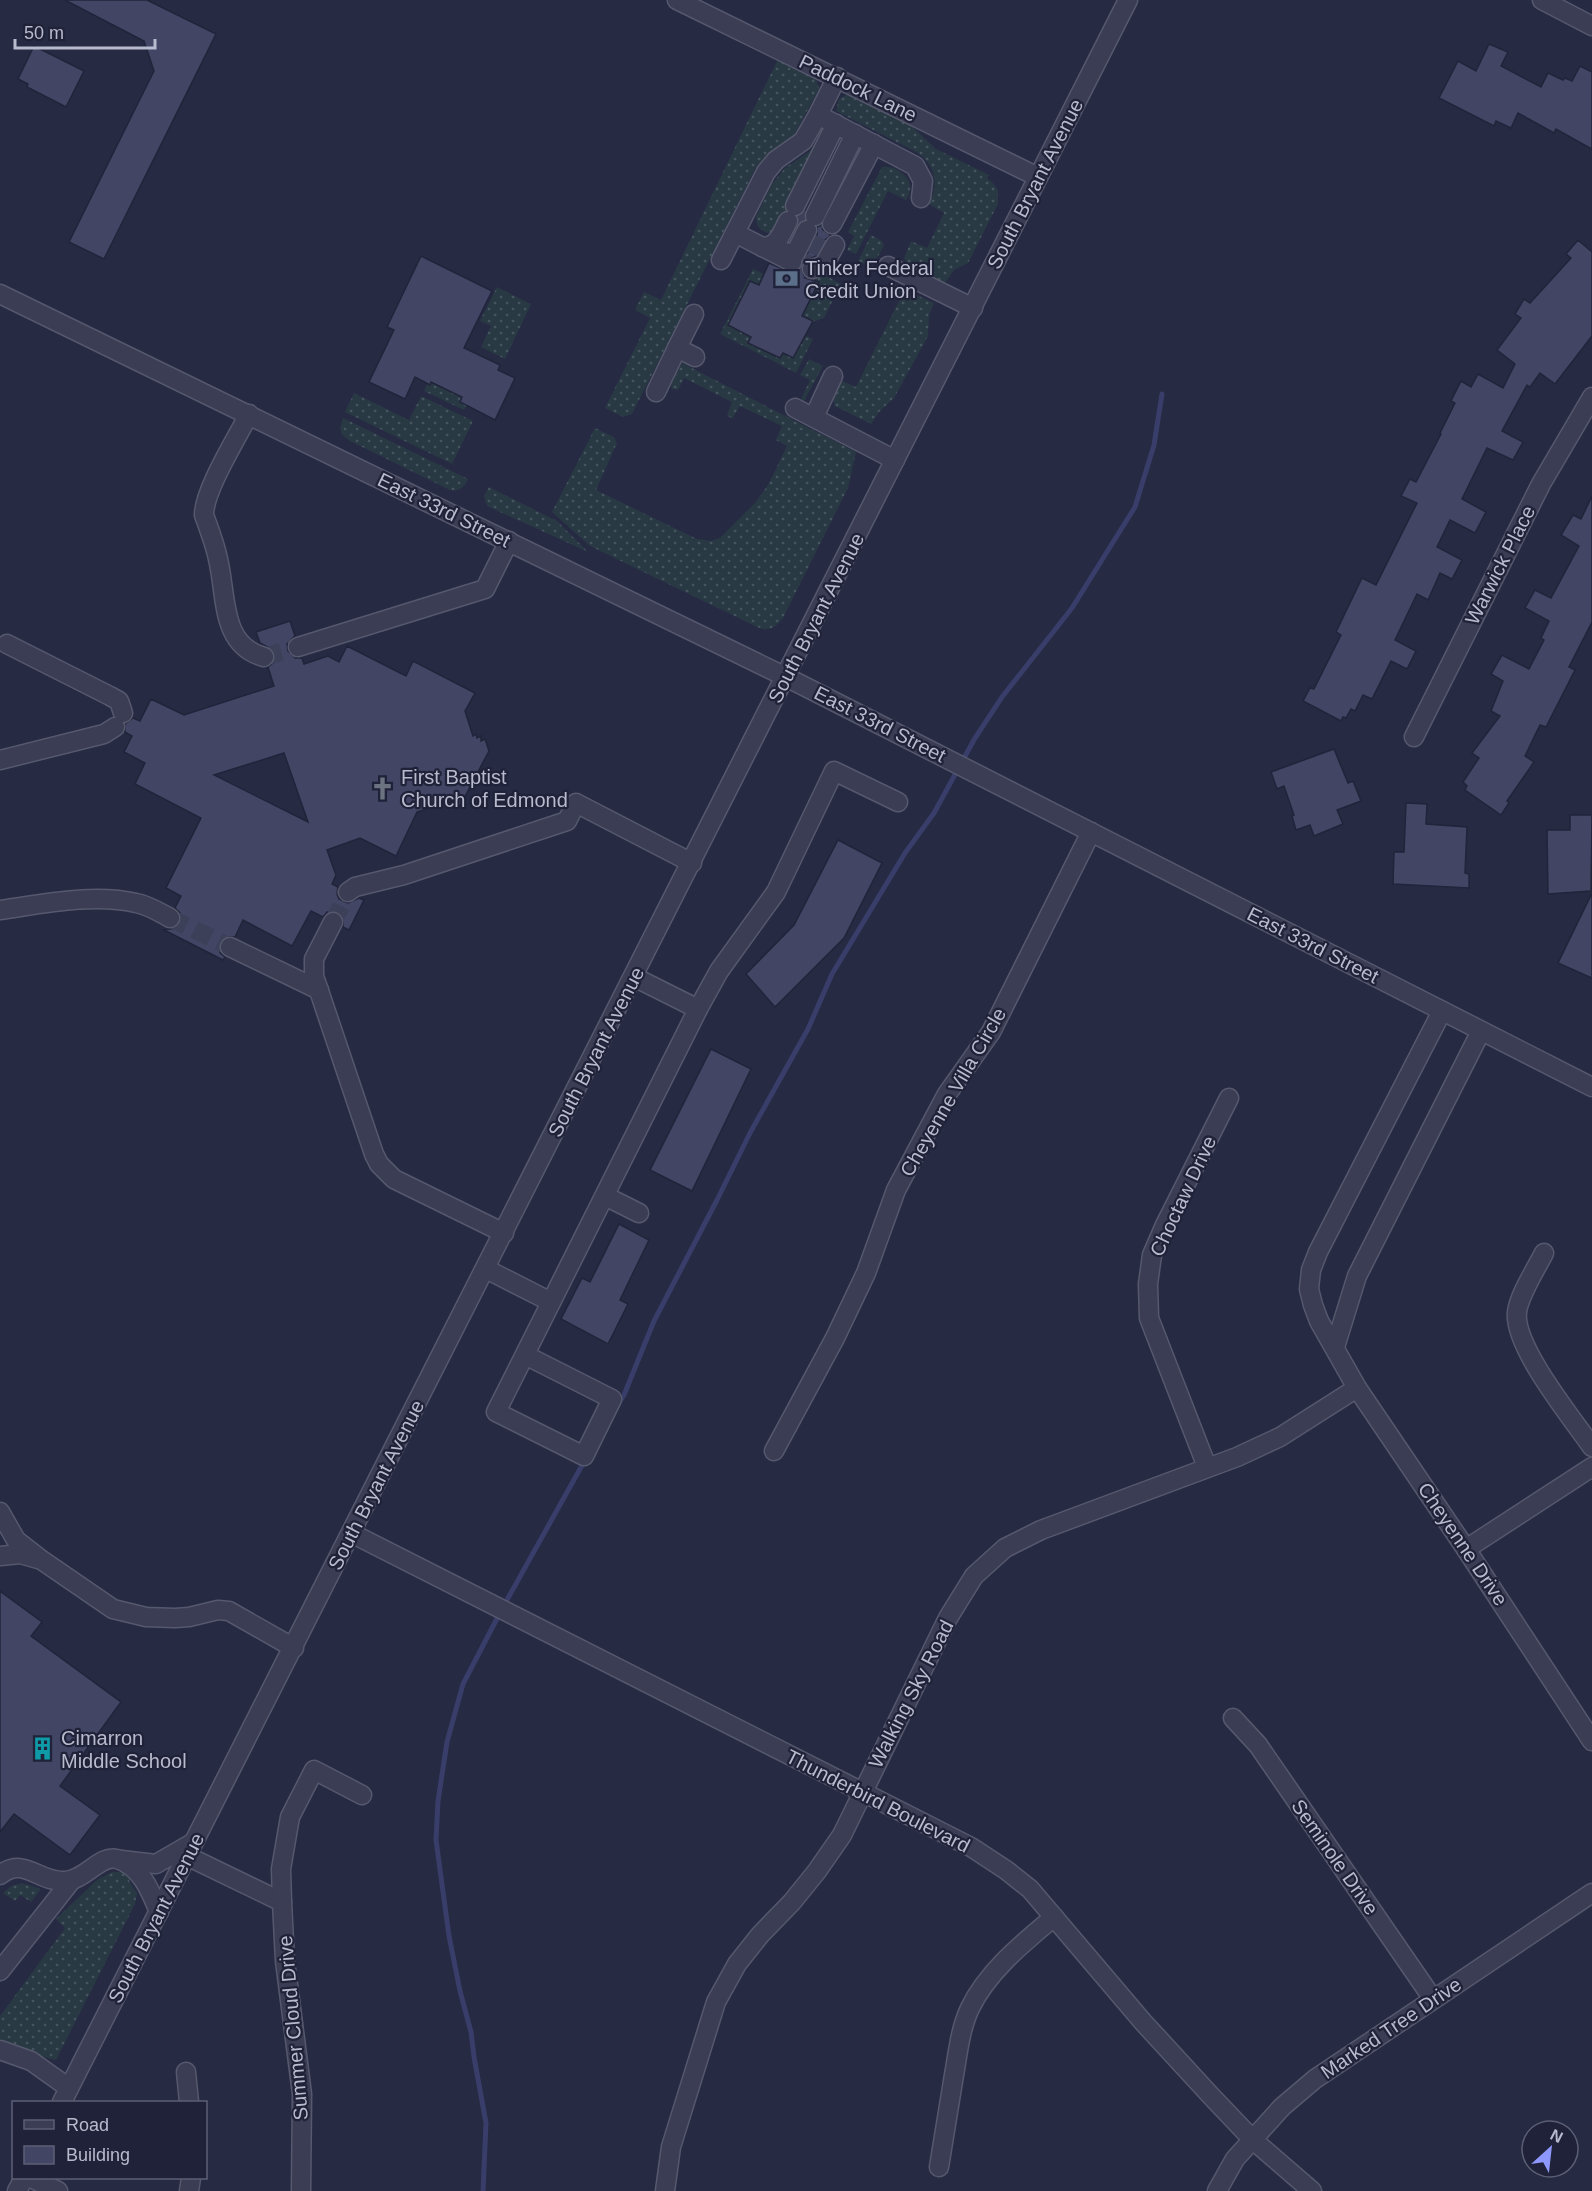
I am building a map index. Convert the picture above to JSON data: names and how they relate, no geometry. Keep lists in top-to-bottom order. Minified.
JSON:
{"streets":{"street":["Paddock Lane","South Bryant Avenue","East 33rd Street","Warwick Place","Cheyenne Villa Circle","Choctaw Drive","Cheyenne Drive","Walking Sky Road","Thunderbird Boulevard","Seminole Drive","Summer Cloud Drive","Marked Tree Drive"]},"crossings":[["Paddock Lane","South Bryant Avenue"],["South Bryant Avenue","East 33rd Street"],["South Bryant Avenue","Thunderbird Boulevard"],["East 33rd Street","Cheyenne Villa Circle"],["East 33rd Street","Cheyenne Drive"],["Choctaw Drive","Walking Sky Road"],["Cheyenne Drive","Walking Sky Road"],["Walking Sky Road","Thunderbird Boulevard"],["Thunderbird Boulevard","Marked Tree Drive"],["Seminole Drive","Marked Tree Drive"]],"places":{"bank":["Tinker Federal Credit Union"],"church":["First Baptist Church of Edmond"],"building":["Cimarron Middle School"]},"legend":["Road","Building"],"scale_bar":"50 m","north":"top right"}
